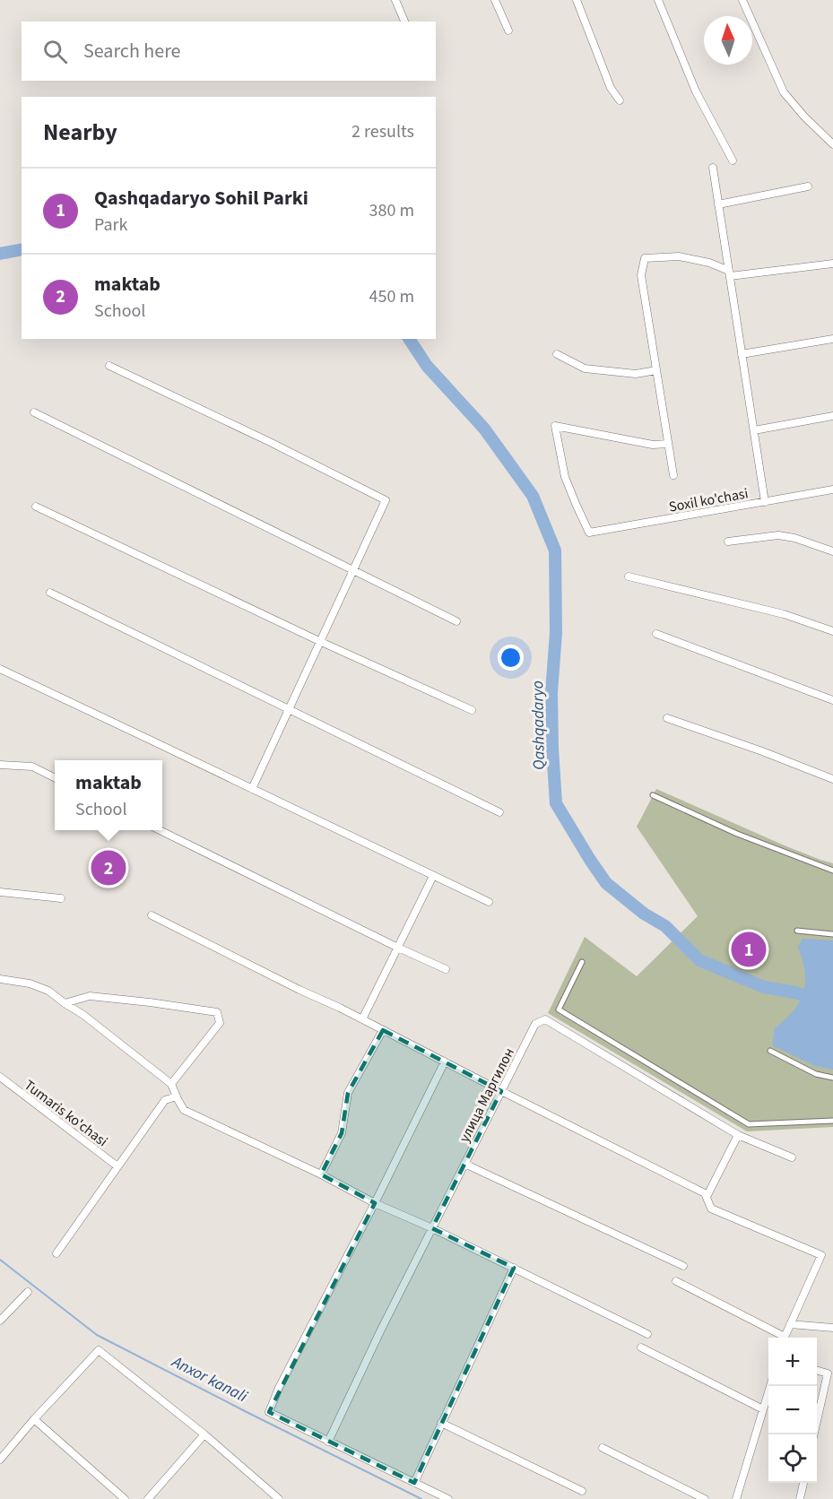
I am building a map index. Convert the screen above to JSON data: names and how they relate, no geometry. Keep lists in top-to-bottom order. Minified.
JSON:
{"streets":{"street":["Soxil ko'chasi","улица Маргилон","Tumaris ko'chasi"]},"water":["Qashqadaryo","Anxor kanali"],"north":"top","page":{"search":"Search here","heading":["Nearby","2 results"],"list":[{"mark":"1","name":"Qashqadaryo Sohil Parki","note":"Park","value":"380 m"},{"mark":"2","name":"maktab","note":"School","value":"450 m"}],"popup":["maktab","School"],"pins":["2","1"],"map_buttons":["+","−"]}}
